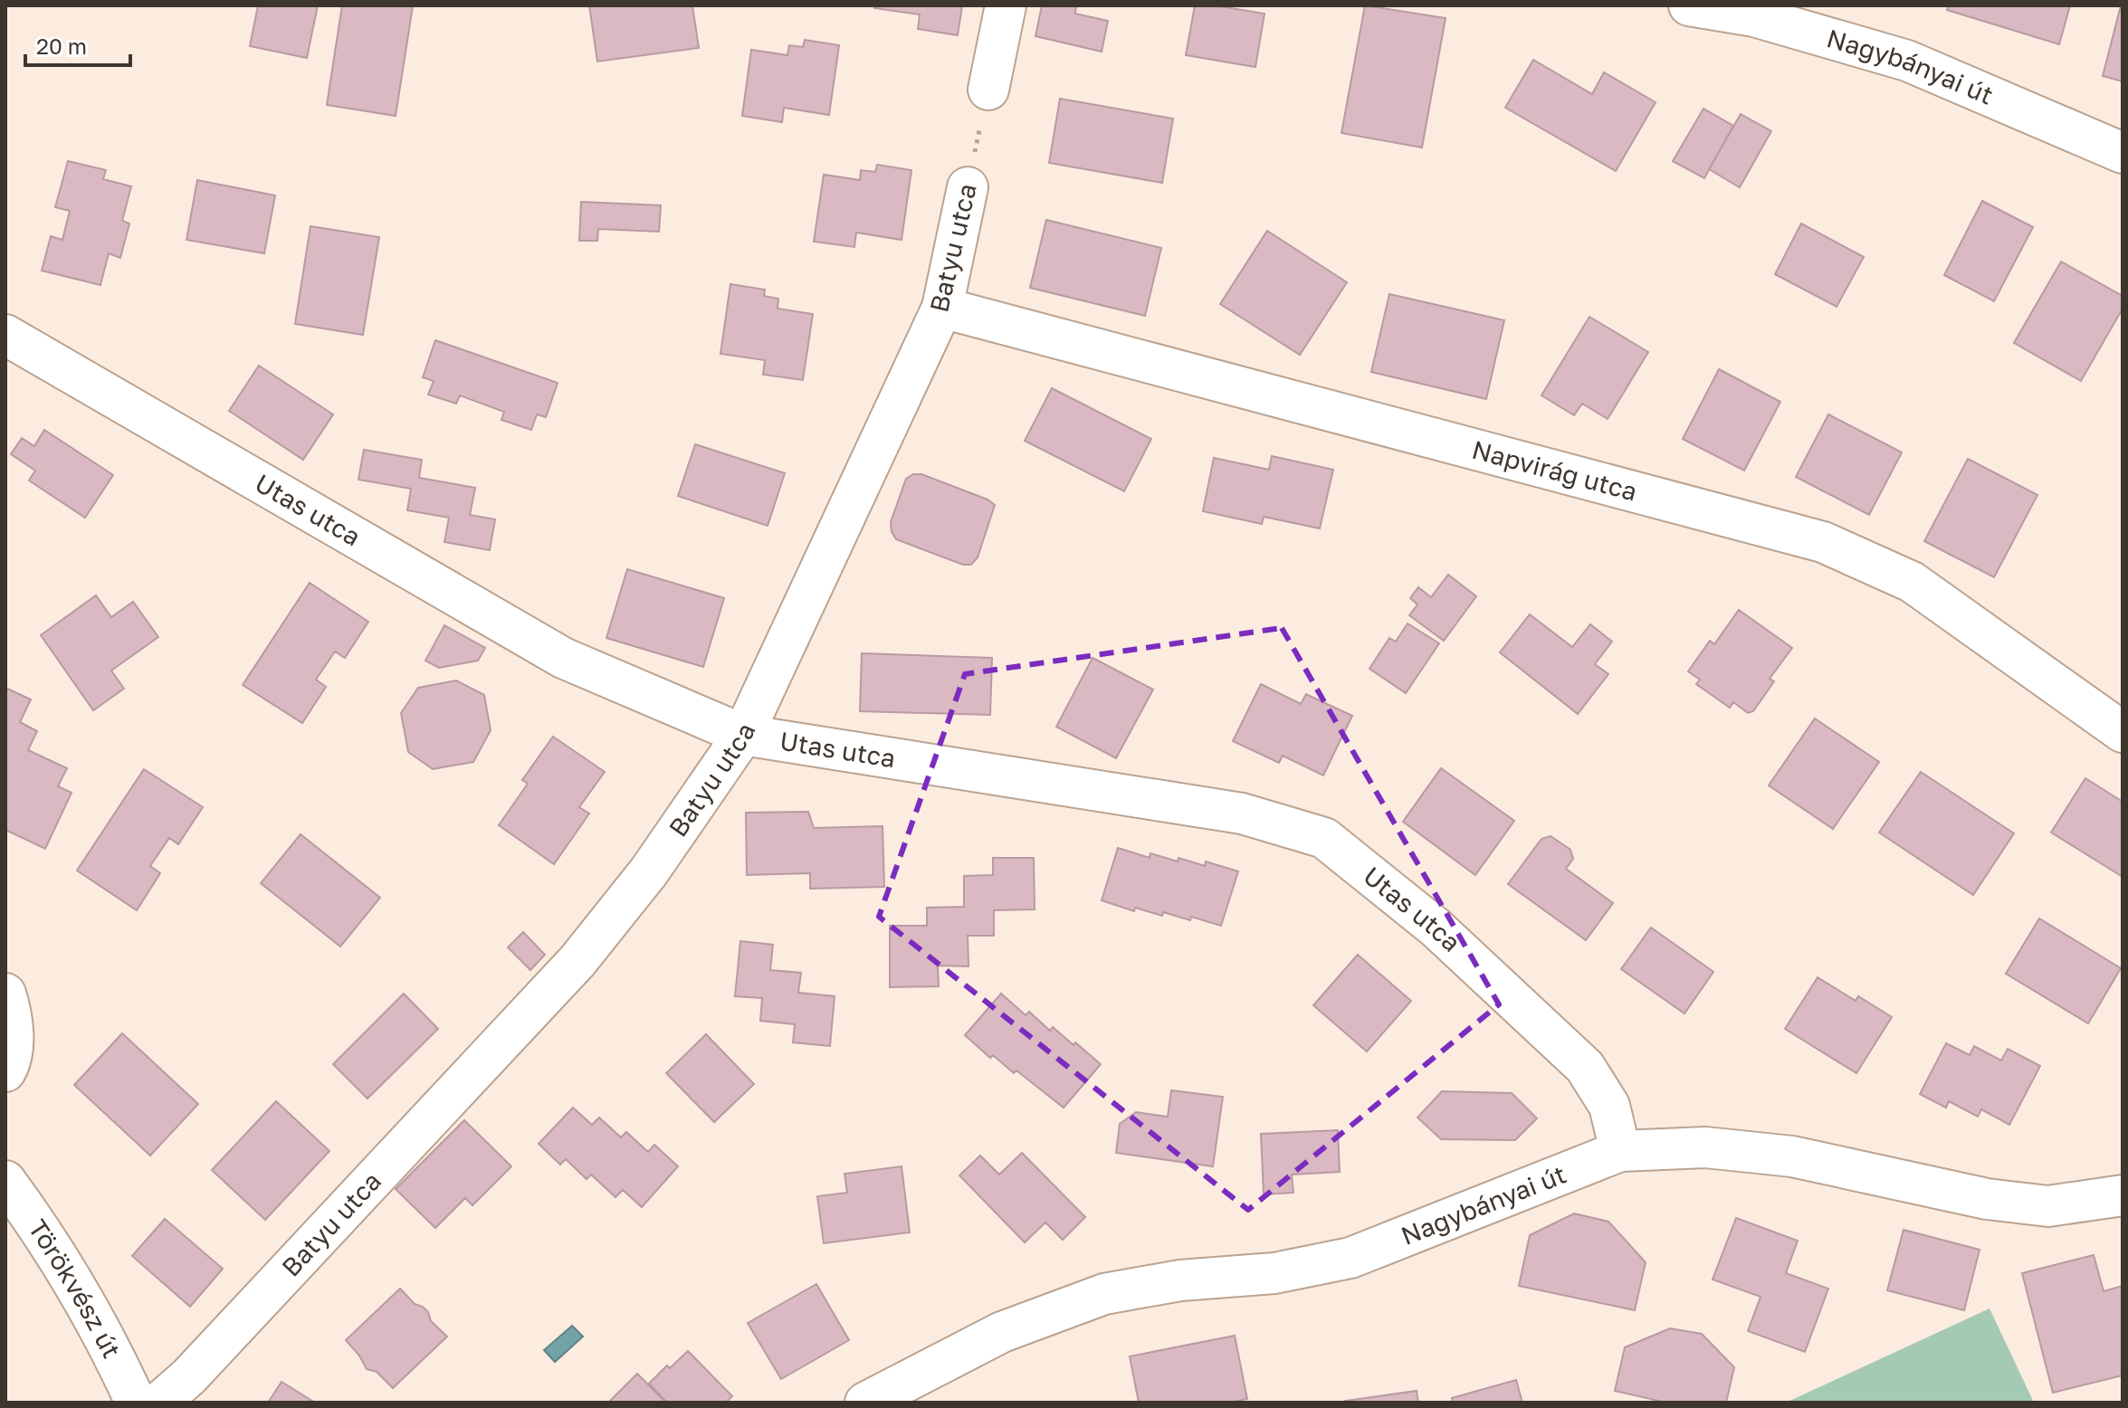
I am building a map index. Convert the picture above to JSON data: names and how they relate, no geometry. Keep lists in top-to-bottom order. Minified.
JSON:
{"streets":{"street":["Nagybányai út","Batyu utca","Napvirág utca","Utas utca","Törökvész út"]},"crossings":[["Nagybányai út","Utas utca"],["Batyu utca","Napvirág utca"],["Batyu utca","Utas utca"]],"scale_bar":"20 m"}
